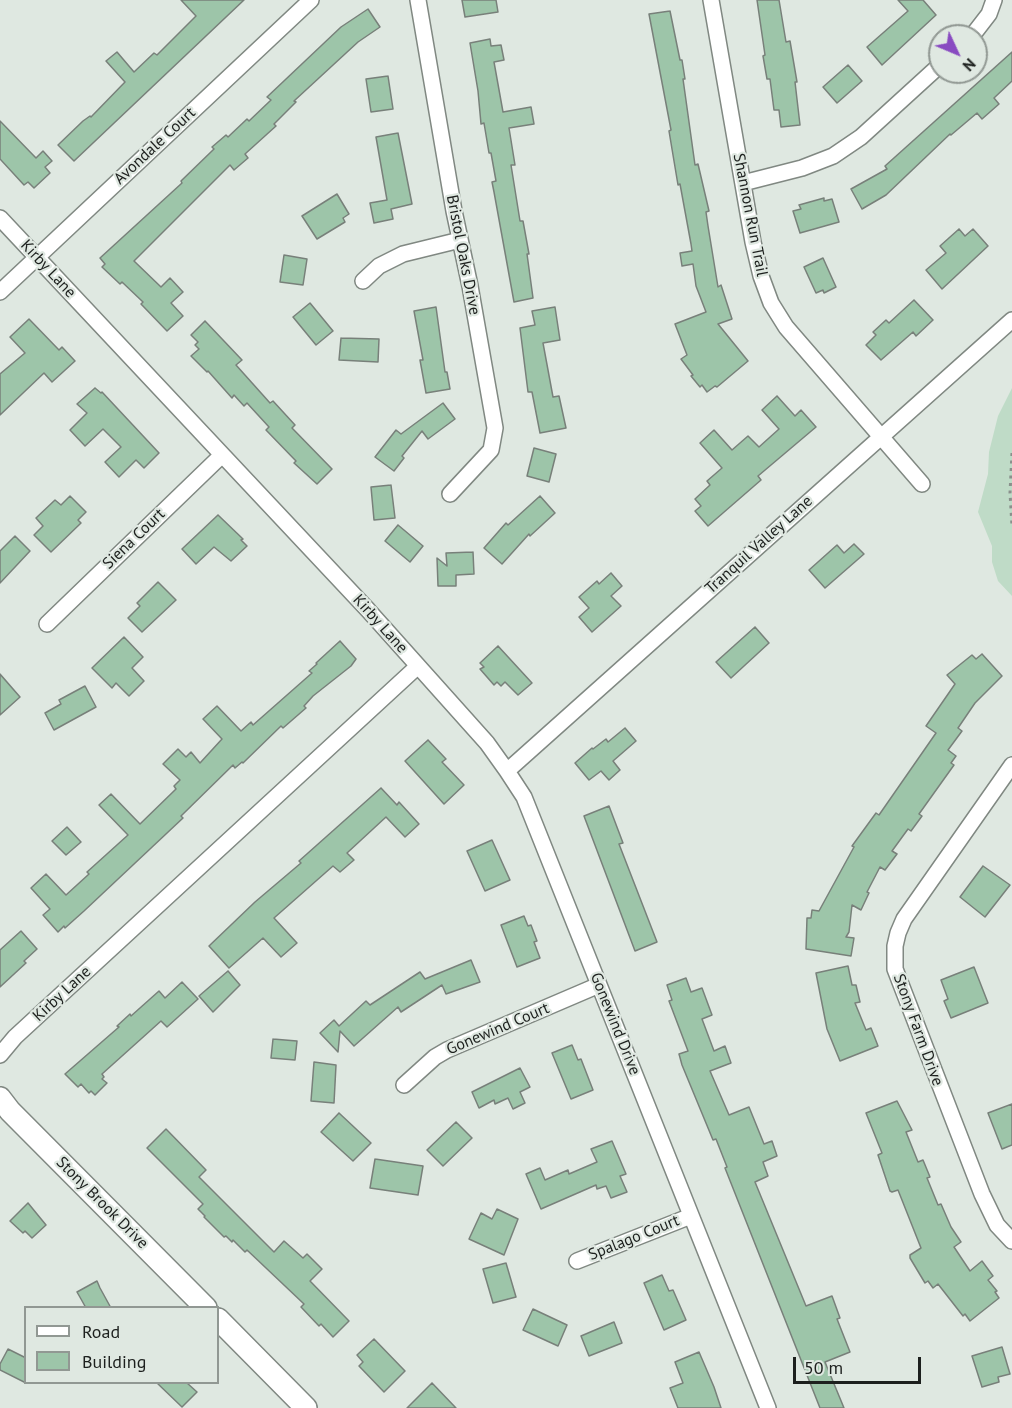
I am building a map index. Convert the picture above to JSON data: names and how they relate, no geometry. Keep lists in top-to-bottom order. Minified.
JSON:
{"streets":{"street":["Avondale Court","Shannon Run Trail","Bristol Oaks Drive","Kirby Lane","Siena Court","Tranquil Valley Lane","Gonewind Drive","Gonewind Court","Stony Farm Drive","Stony Brook Drive","Spalago Court"]},"crossings":[["Avondale Court","Kirby Lane"],["Shannon Run Trail","Tranquil Valley Lane"],["Kirby Lane","Siena Court"],["Kirby Lane","Gonewind Drive"],["Tranquil Valley Lane","Gonewind Drive"],["Gonewind Drive","Gonewind Court"],["Gonewind Drive","Spalago Court"]],"legend":["Road","Building"],"scale_bar":"50 m","north":"bottom right"}
